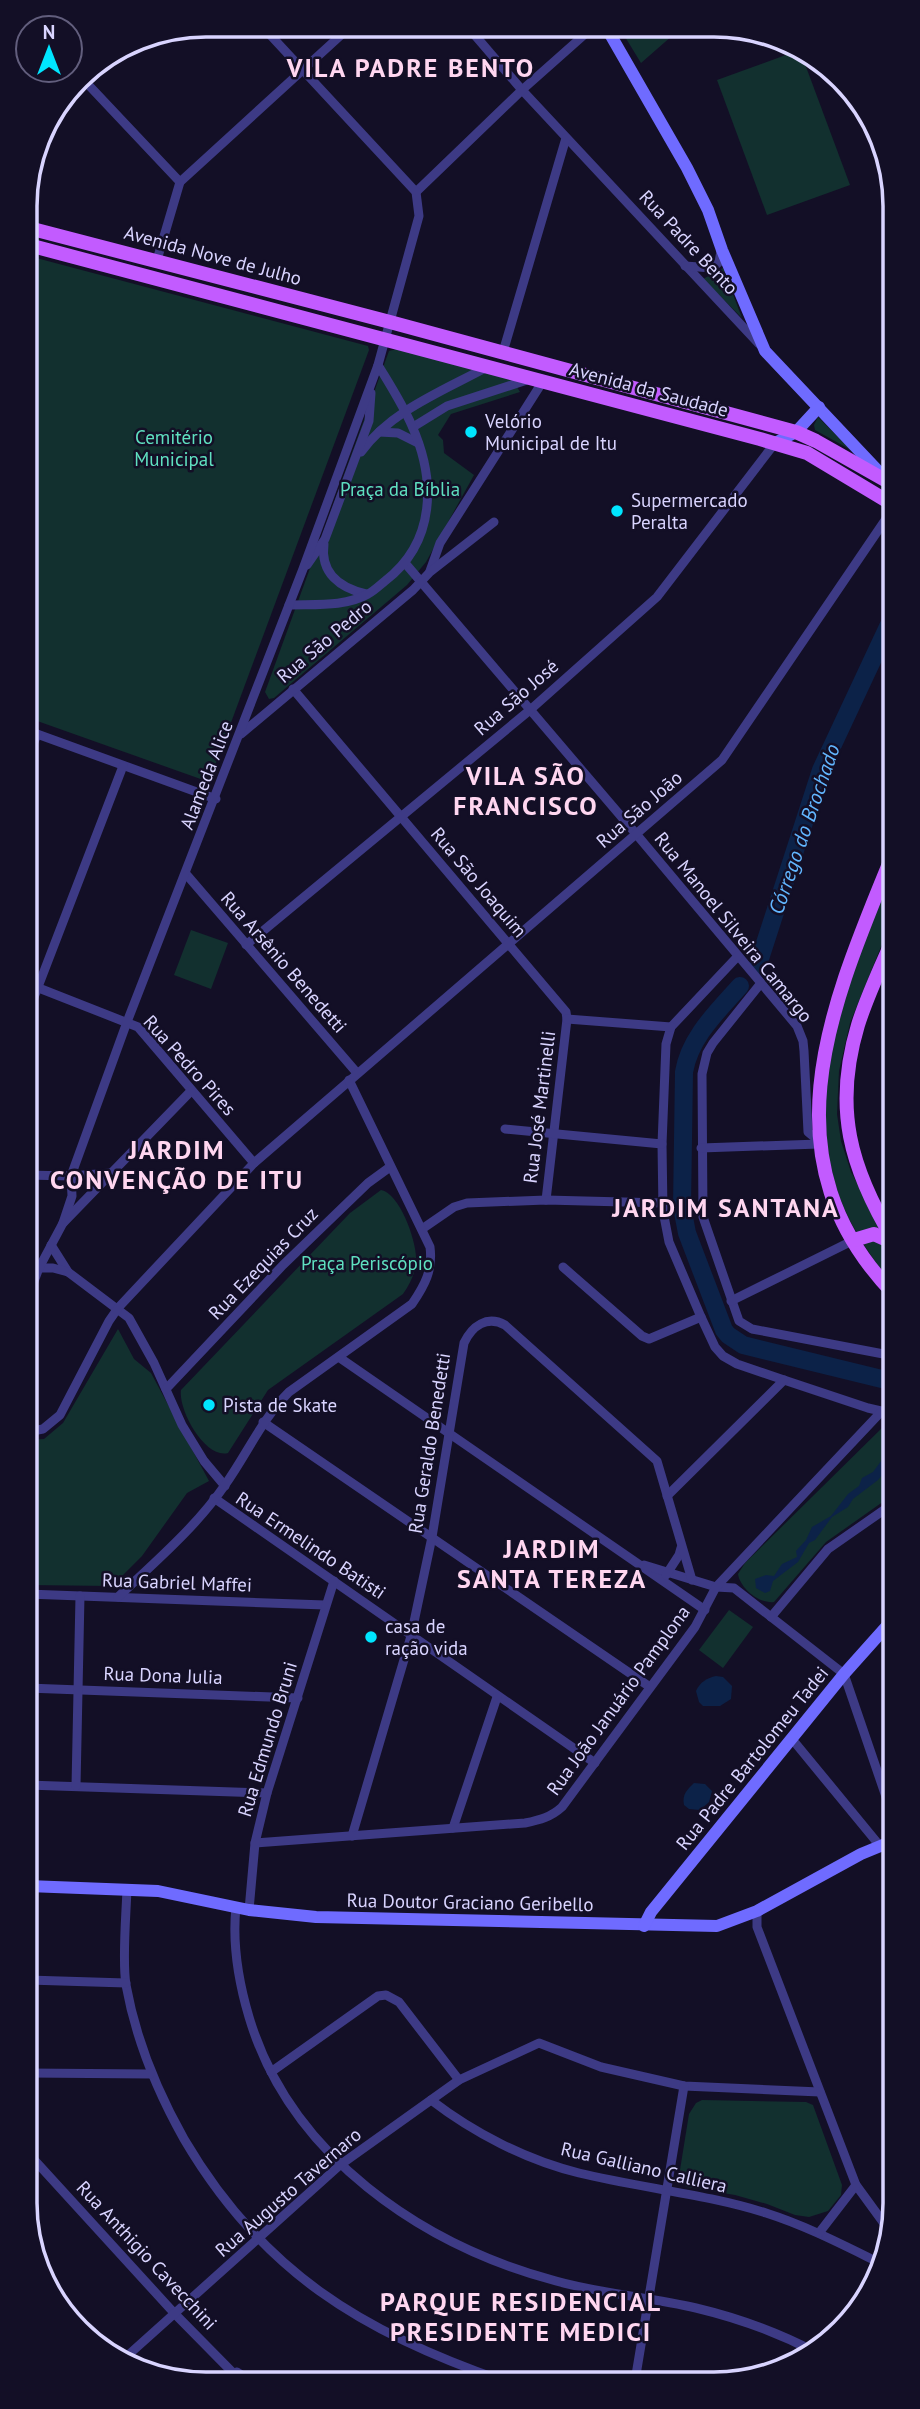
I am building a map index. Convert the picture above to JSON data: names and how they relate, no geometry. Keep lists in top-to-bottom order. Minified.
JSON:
{"streets":{"main road":["Rua Padre Bento","Avenida Nove de Julho","Avenida da Saudade","Rua Padre Bartolomeu Tadei","Rua Doutor Graciano Geribello"],"street":["Rua São Pedro","Rua São José","Alameda Alice","Rua São João","Rua São Joaquim","Rua Manoel Silveira Camargo","Rua Arsênio Benedetti","Rua Pedro Pires","Rua José Martinelli","Rua Ezequias Cruz","Rua Geraldo Benedetti","Rua Ermelindo Batisti","Rua Gabriel Maffei","Rua Dona Julia","Rua João Januário Pamplona","Rua Edmundo Bruni","Rua Galliano Calliera","Rua Augusto Tavernaro","Rua Anthigio Cavecchini"]},"crossings":[["Avenida Nove de Julho","Avenida da Saudade"],["Avenida Nove de Julho","Alameda Alice"],["Avenida da Saudade","Rua São Pedro"],["Avenida da Saudade","Rua São José"],["Avenida da Saudade","Alameda Alice"],["Rua São Pedro","Alameda Alice"],["Rua São Pedro","Rua São Joaquim"],["Rua São Pedro","Rua Manoel Silveira Camargo"],["Rua São José","Rua São Joaquim"],["Rua São José","Rua Manoel Silveira Camargo"],["Rua São José","Rua Arsênio Benedetti"],["Alameda Alice","Rua Arsênio Benedetti"],["Alameda Alice","Rua Pedro Pires"],["Rua São João","Rua São Joaquim"],["Rua São João","Rua Manoel Silveira Camargo"],["Rua São João","Rua Arsênio Benedetti"],["Rua São João","Rua Pedro Pires"],["Rua São Joaquim","Rua José Martinelli"],["Rua Geraldo Benedetti","Rua Ermelindo Batisti"],["Rua Geraldo Benedetti","Rua João Januário Pamplona"],["Rua Ermelindo Batisti","Rua João Januário Pamplona"],["Rua Ermelindo Batisti","Rua Edmundo Bruni"],["Rua Gabriel Maffei","Rua Edmundo Bruni"],["Rua Dona Julia","Rua Edmundo Bruni"],["Rua João Januário Pamplona","Rua Edmundo Bruni"],["Rua Edmundo Bruni","Rua Doutor Graciano Geribello"],["Rua Edmundo Bruni","Rua Augusto Tavernaro"],["Rua Padre Bartolomeu Tadei","Rua Doutor Graciano Geribello"],["Rua Galliano Calliera","Rua Augusto Tavernaro"],["Rua Augusto Tavernaro","Rua Anthigio Cavecchini"]],"districts":["VILA PADRE BENTO","VILA SÃO FRANCISCO","JARDIM CONVENÇÃO DE ITU","JARDIM SANTANA","JARDIM SANTA TEREZA","PARQUE RESIDENCIAL PRESIDENTE MEDICI"],"water":["Córrego do Brochado"],"parks":["Cemitério Municipal","Praça da Bíblia","Praça Periscópio"],"places":["Velório Municipal de Itu","Supermercado Peralta","Pista de Skate","casa de ração vida"],"north":"top"}
